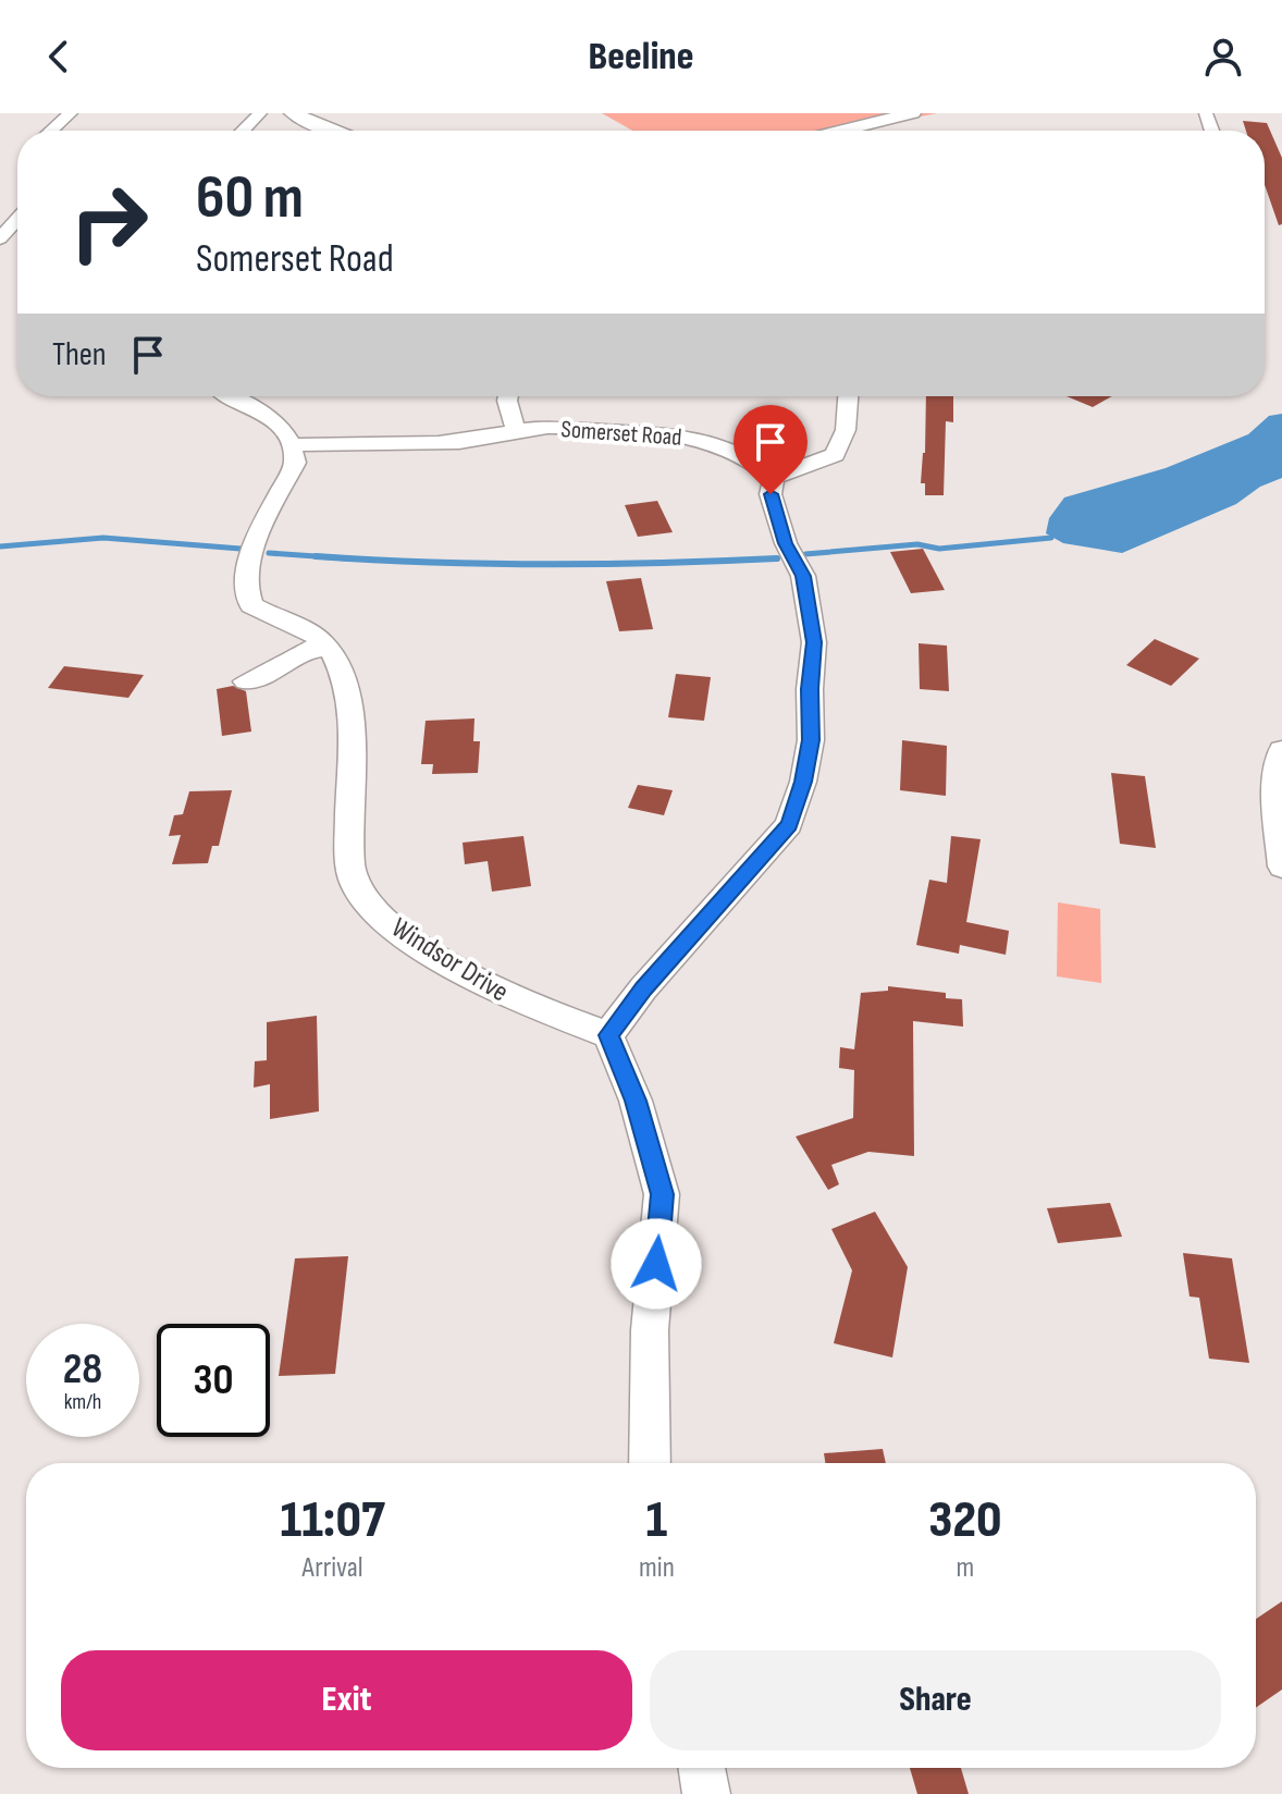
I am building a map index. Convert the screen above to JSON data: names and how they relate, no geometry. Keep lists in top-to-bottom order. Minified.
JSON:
{"streets":{"street":["Somerset Road","Windsor Drive"]},"page":{"header":"Beeline","turn":["60 m","Somerset Road"],"then":"Then","speed":"28 km/h","limit":"30","eta":["11:07","Arrival","1","min","320","m"],"buttons":["Exit","Share"]}}
